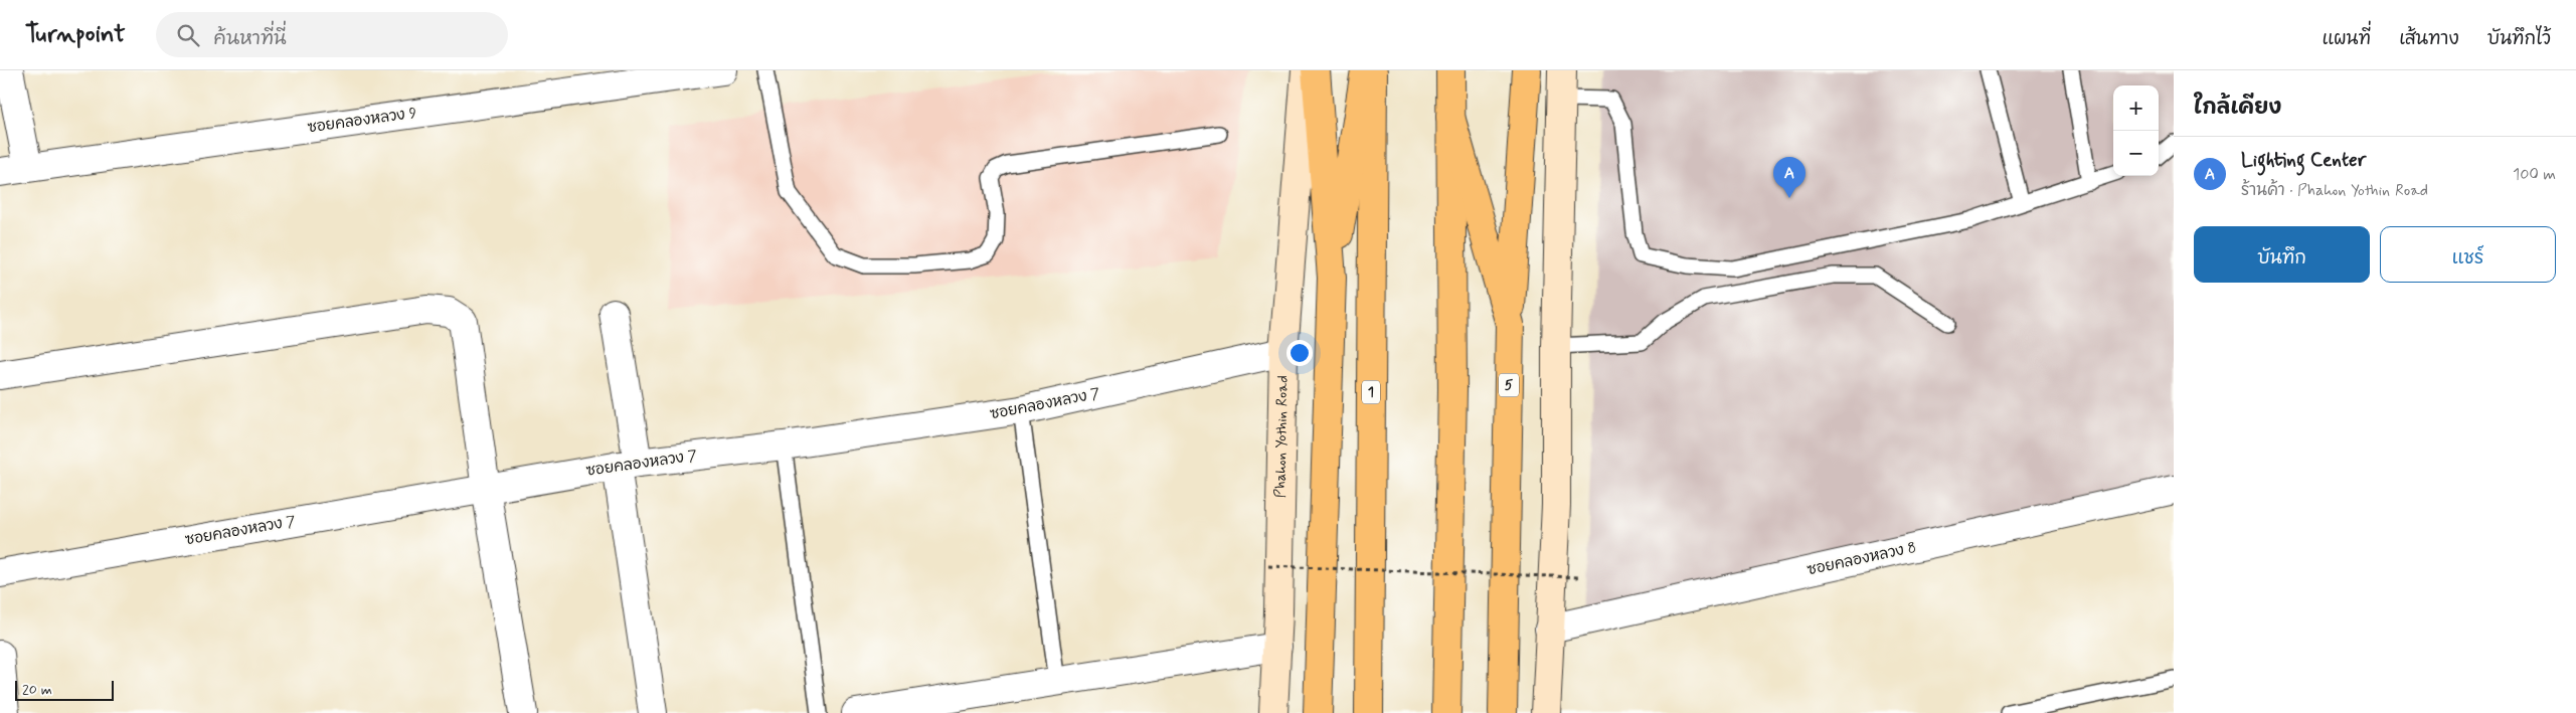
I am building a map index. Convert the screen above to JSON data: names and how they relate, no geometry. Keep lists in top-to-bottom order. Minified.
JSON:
{"streets":{"highway":["5","1"],"main road":["Phahon Yothin Road"],"street":["ซอยคลองหลวง 9","ซอยคลองหลวง 7","ซอยคลองหลวง 8"]},"crossings":[["ซอยคลองหลวง 7","Phahon Yothin Road"]],"scale_bar":"20 m","page":{"header":"Turnpoint","search":"ค้นหาที่นี่","nav":["แผนที่","เส้นทาง","บันทึกไว้"],"heading":"ใกล้เคียง","map_buttons":["+","−"],"list":[{"mark":"A","name":"Lighting Center","note":"ร้านค้า · Phahon Yothin Road","value":"100 m"}],"pins":"A","buttons":["บันทึก","แชร์"],"scale":"20 m"}}
